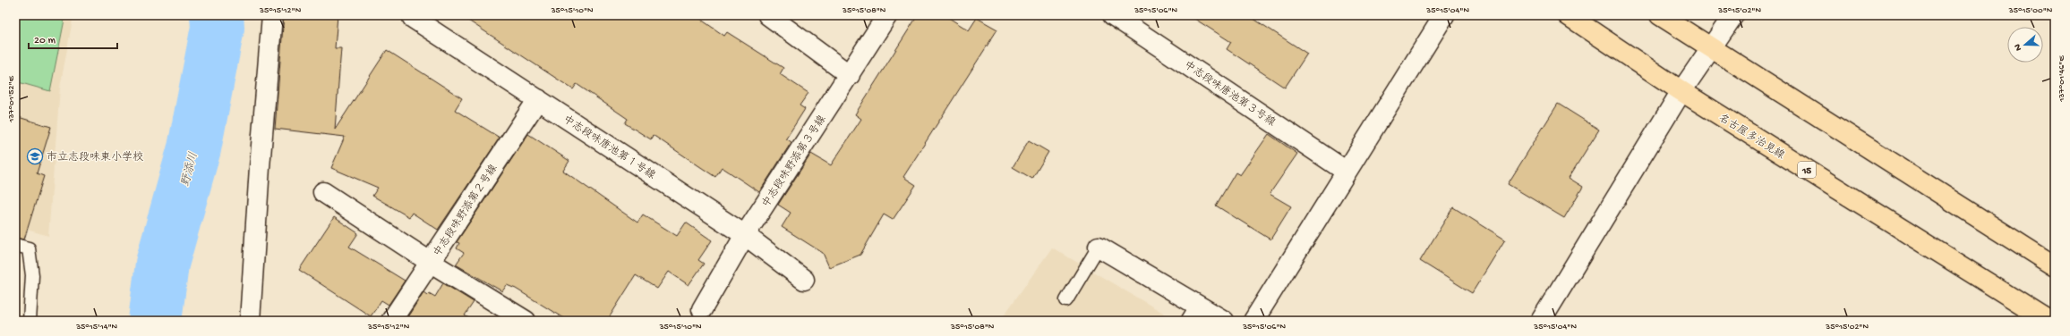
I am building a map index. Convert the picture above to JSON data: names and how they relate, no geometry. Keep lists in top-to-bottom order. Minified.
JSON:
{"streets":{"main road":["名古屋多治見線","15"],"street":["中志段味唐池第３号線","中志段味唐池第１号線","中志段味野添第３号線","中志段味野添第２号線"]},"crossings":[["中志段味唐池第１号線","中志段味野添第３号線"],["中志段味唐池第１号線","中志段味野添第２号線"]],"water":["野添川"],"places":{"school or university":["市立志段味東小学校"]},"scale_bar":"20 m","north":"left","coordinates":["35°15'12\"N","35°15'10\"N","35°15'08\"N","35°15'06\"N","35°15'04\"N","35°15'02\"N","35°15'00\"N","137°01'46\"E","137°01'52\"E","35°15'14\"N"]}
